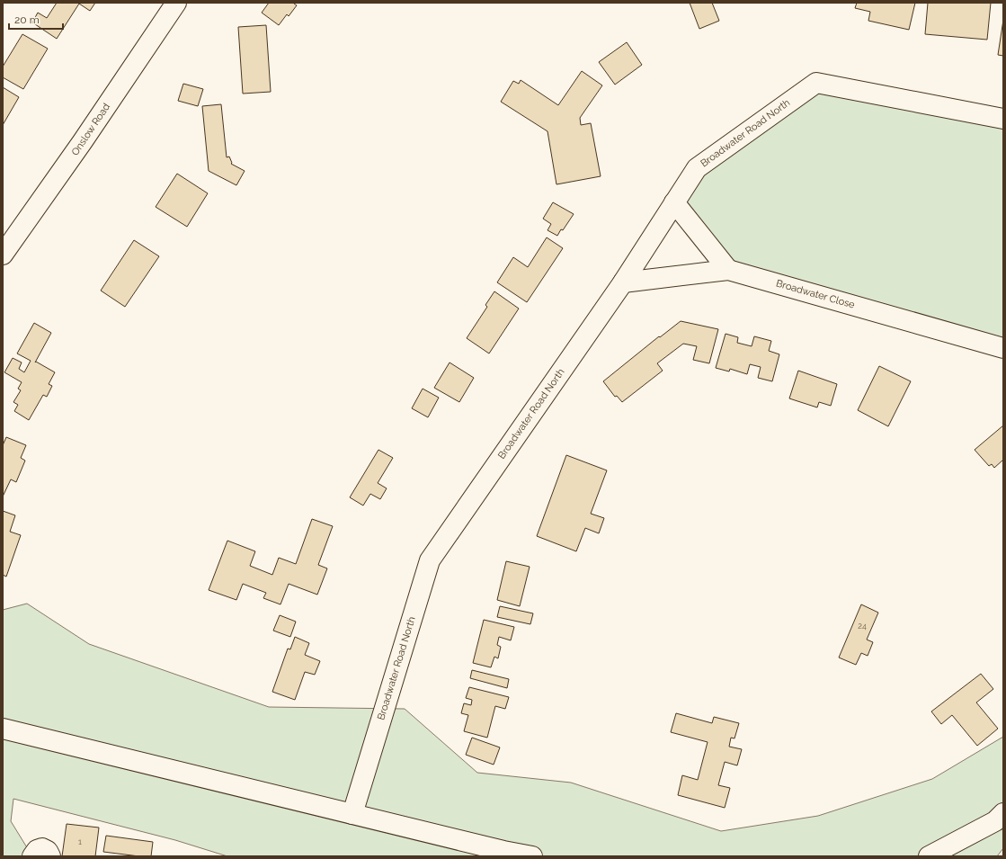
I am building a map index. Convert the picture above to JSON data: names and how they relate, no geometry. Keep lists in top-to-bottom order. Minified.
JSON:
{"streets":{"street":["Onslow Road","Broadwater Road North","Broadwater Close"]},"crossings":[["Broadwater Road North","Broadwater Close"]],"house_numbers":["24","1"],"scale_bar":"20 m"}
